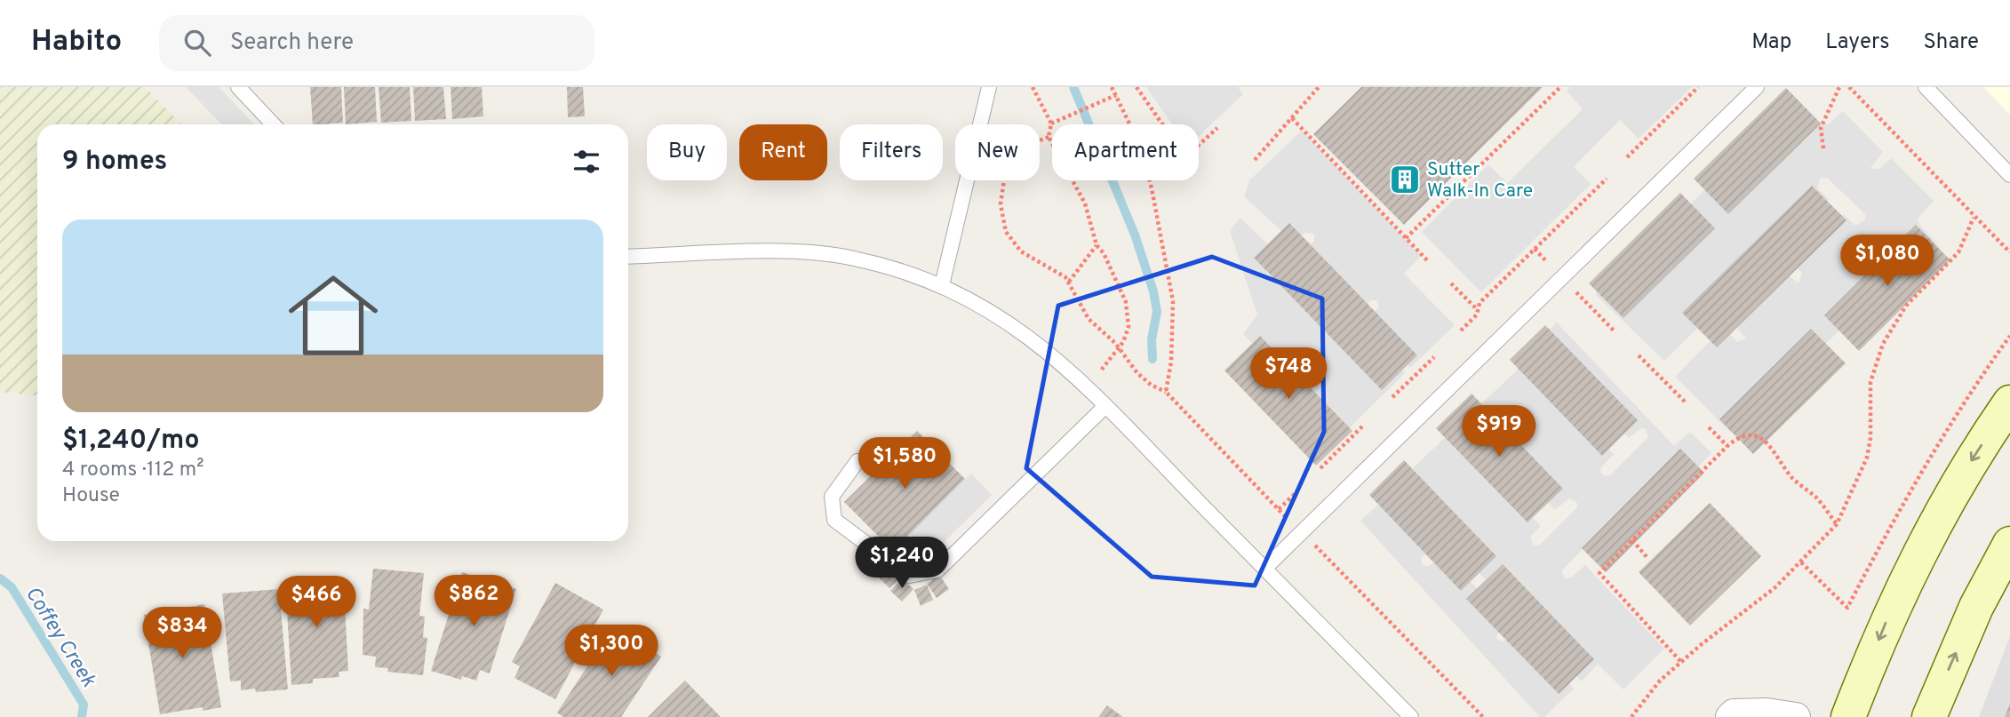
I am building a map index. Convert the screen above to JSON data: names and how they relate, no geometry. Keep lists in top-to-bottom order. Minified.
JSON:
{"water":["Coffey Creek"],"places":{"building":["Sutter Walk-In Care"]},"page":{"header":"Habito","search":"Search here","nav":["Map","Layers","Share"],"chip":["Buy","Rent","Filters","New","Apartment"],"heading":"9 homes","list":[{"name":"$1,240/mo","note":"4 rooms · 112 m² · House"}],"price":["$1,080","$748","$919","$1,580","$1,240","$862","$466","$834","$1,300"]}}
